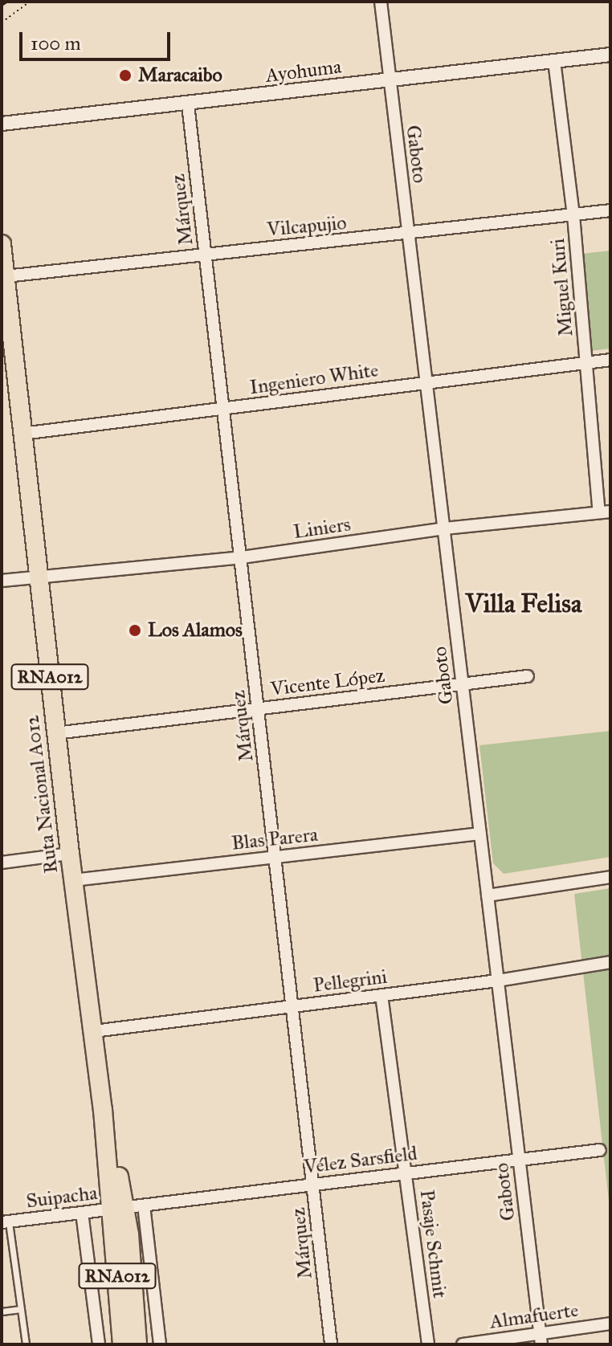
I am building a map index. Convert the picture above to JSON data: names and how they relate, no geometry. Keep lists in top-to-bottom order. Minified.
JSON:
{"streets":{"main road":["RNA012","Ruta Nacional A012"],"street":["Ayohuma","Gaboto","Márquez","Vilcapujio","Miguel Kuri","Ingeniero White","Liniers","Vicente López","Blas Parera","Pellegrini","Vélez Sarsfield","Suipacha","Pasaje Schmit","Almafuerte"]},"crossings":[["Ayohuma","Gaboto"],["Ayohuma","Márquez"],["Ayohuma","Miguel Kuri"],["Gaboto","Vilcapujio"],["Gaboto","Ingeniero White"],["Gaboto","Liniers"],["Gaboto","Vicente López"],["Gaboto","Blas Parera"],["Gaboto","Pellegrini"],["Gaboto","Vélez Sarsfield"],["Gaboto","Almafuerte"],["Márquez","Vilcapujio"],["Márquez","Ingeniero White"],["Márquez","Liniers"],["Márquez","Vicente López"],["Márquez","Blas Parera"],["Márquez","Pellegrini"],["Márquez","Vélez Sarsfield"],["Vilcapujio","Miguel Kuri"],["Vilcapujio","Ruta Nacional A012"],["Miguel Kuri","Ingeniero White"],["Miguel Kuri","Liniers"],["Ingeniero White","Ruta Nacional A012"],["Liniers","Ruta Nacional A012"],["Vicente López","Ruta Nacional A012"],["Ruta Nacional A012","Blas Parera"],["Ruta Nacional A012","Pellegrini"],["Ruta Nacional A012","Vélez Sarsfield"],["Ruta Nacional A012","Suipacha"],["Pellegrini","Pasaje Schmit"],["Vélez Sarsfield","Suipacha"],["Vélez Sarsfield","Pasaje Schmit"]],"districts":["Villa Felisa"],"places":["Maracaibo","Los Alamos"],"scale_bar":"100 m"}
